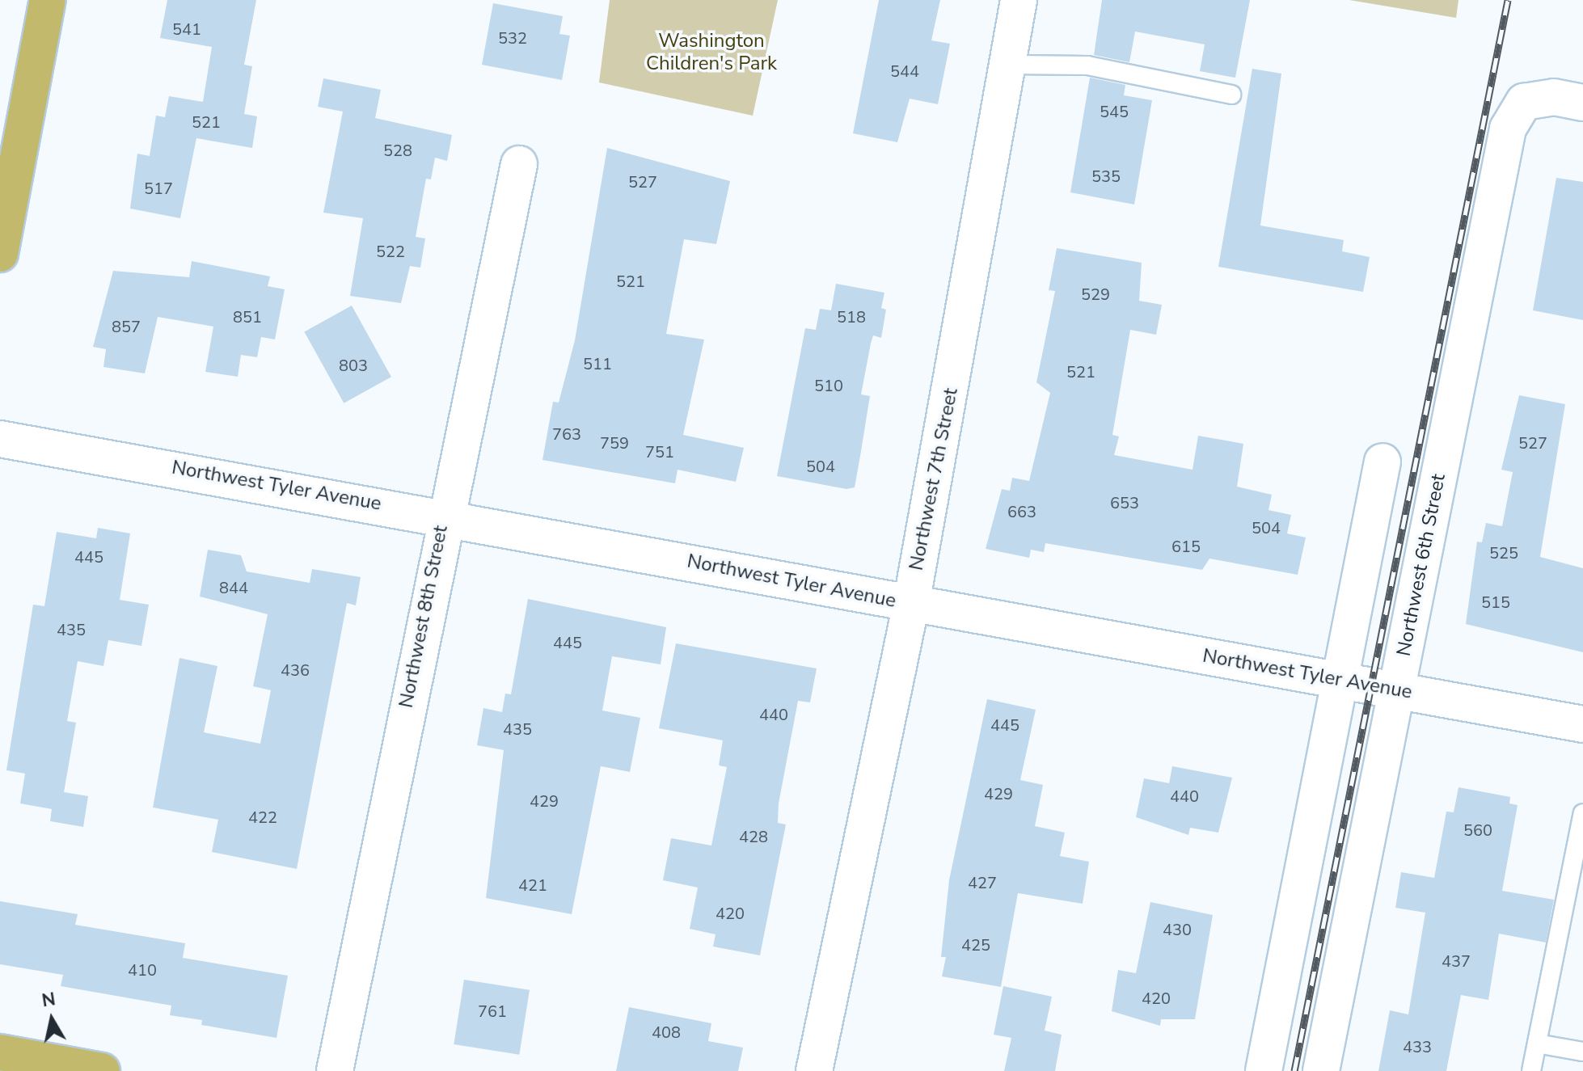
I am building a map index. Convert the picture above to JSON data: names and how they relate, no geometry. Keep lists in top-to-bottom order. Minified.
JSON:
{"streets":{"street":["Northwest 7th Street","Northwest Tyler Avenue","Northwest 6th Street","Northwest 8th Street"]},"crossings":[["Northwest 7th Street","Northwest Tyler Avenue"],["Northwest Tyler Avenue","Northwest 6th Street"],["Northwest Tyler Avenue","Northwest 8th Street"]],"parks":["Washington Children's Park"],"house_numbers":["541","532","544","545","521","528","535","527","517","522","521","529","851","518","857","511","803","521","510","763","759","527","751","504","653","663","504","615","525","445","844","515","435","445","436","440","445","435","429","440","429","422","560","428","427","421","420","430","425","437","410","420","761","408","433"],"north":"top"}
